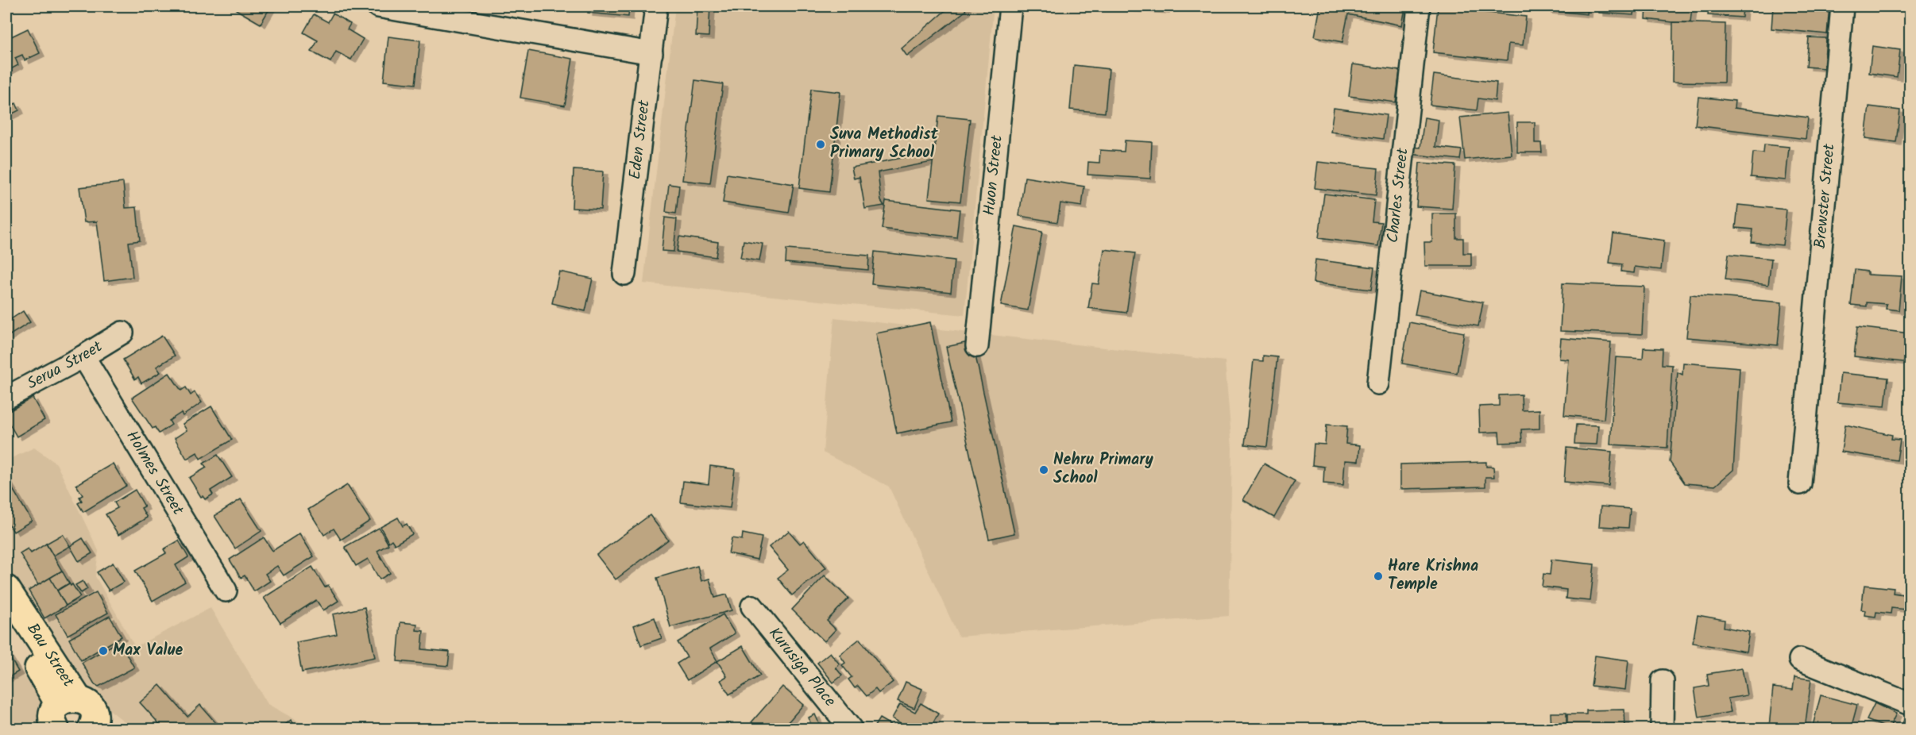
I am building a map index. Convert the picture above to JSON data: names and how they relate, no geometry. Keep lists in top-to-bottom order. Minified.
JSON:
{"streets":{"main road":["Bau Street"],"street":["Eden Street","Huon Street","Charles Street","Brewster Street","Serua Street","Holmes Street","Kurusiga Place"]},"crossings":[["Serua Street","Holmes Street"]],"places":["Suva Methodist Primary School","Nehru Primary School","Hare Krishna Temple","Max Value"]}
